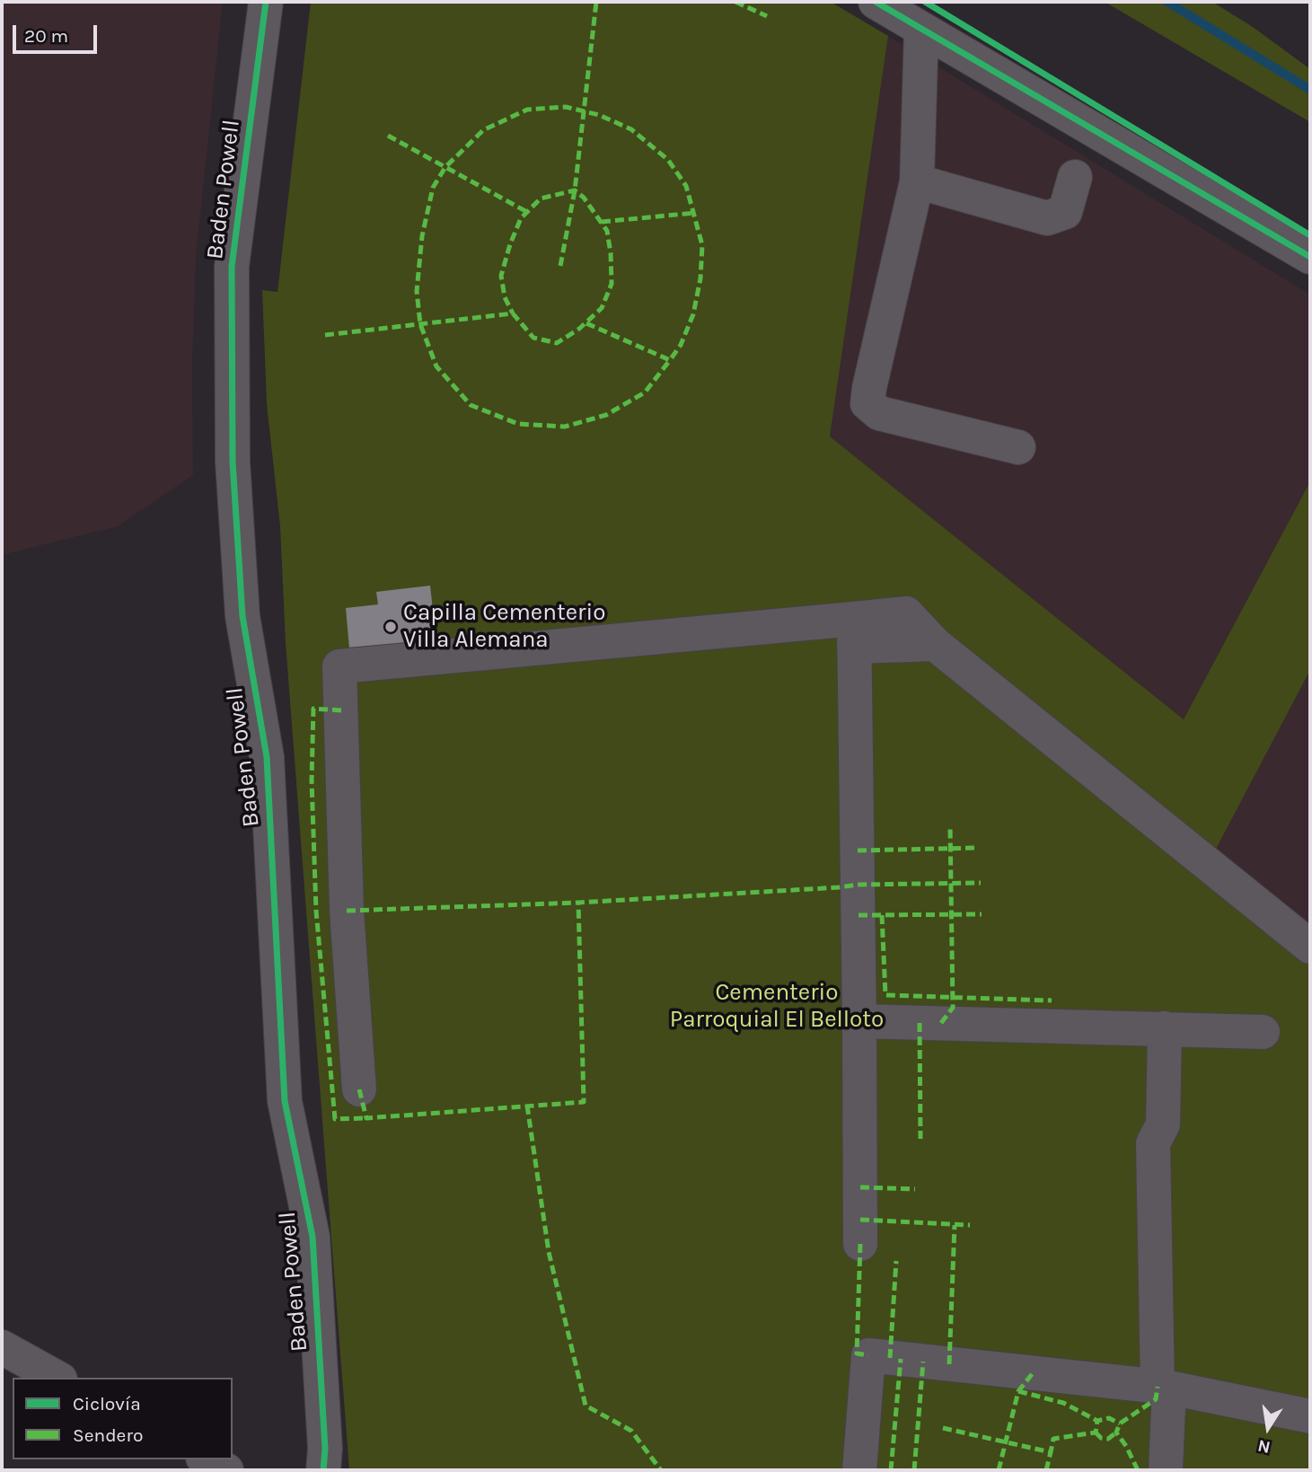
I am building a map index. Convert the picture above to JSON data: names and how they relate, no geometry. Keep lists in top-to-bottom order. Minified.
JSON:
{"streets":{"street":["Baden Powell"]},"parks":["Cementerio Parroquial El Belloto"],"places":["Capilla Cementerio Villa Alemana"],"legend":["Ciclovía","Sendero"],"scale_bar":"20 m","north":"bottom"}
